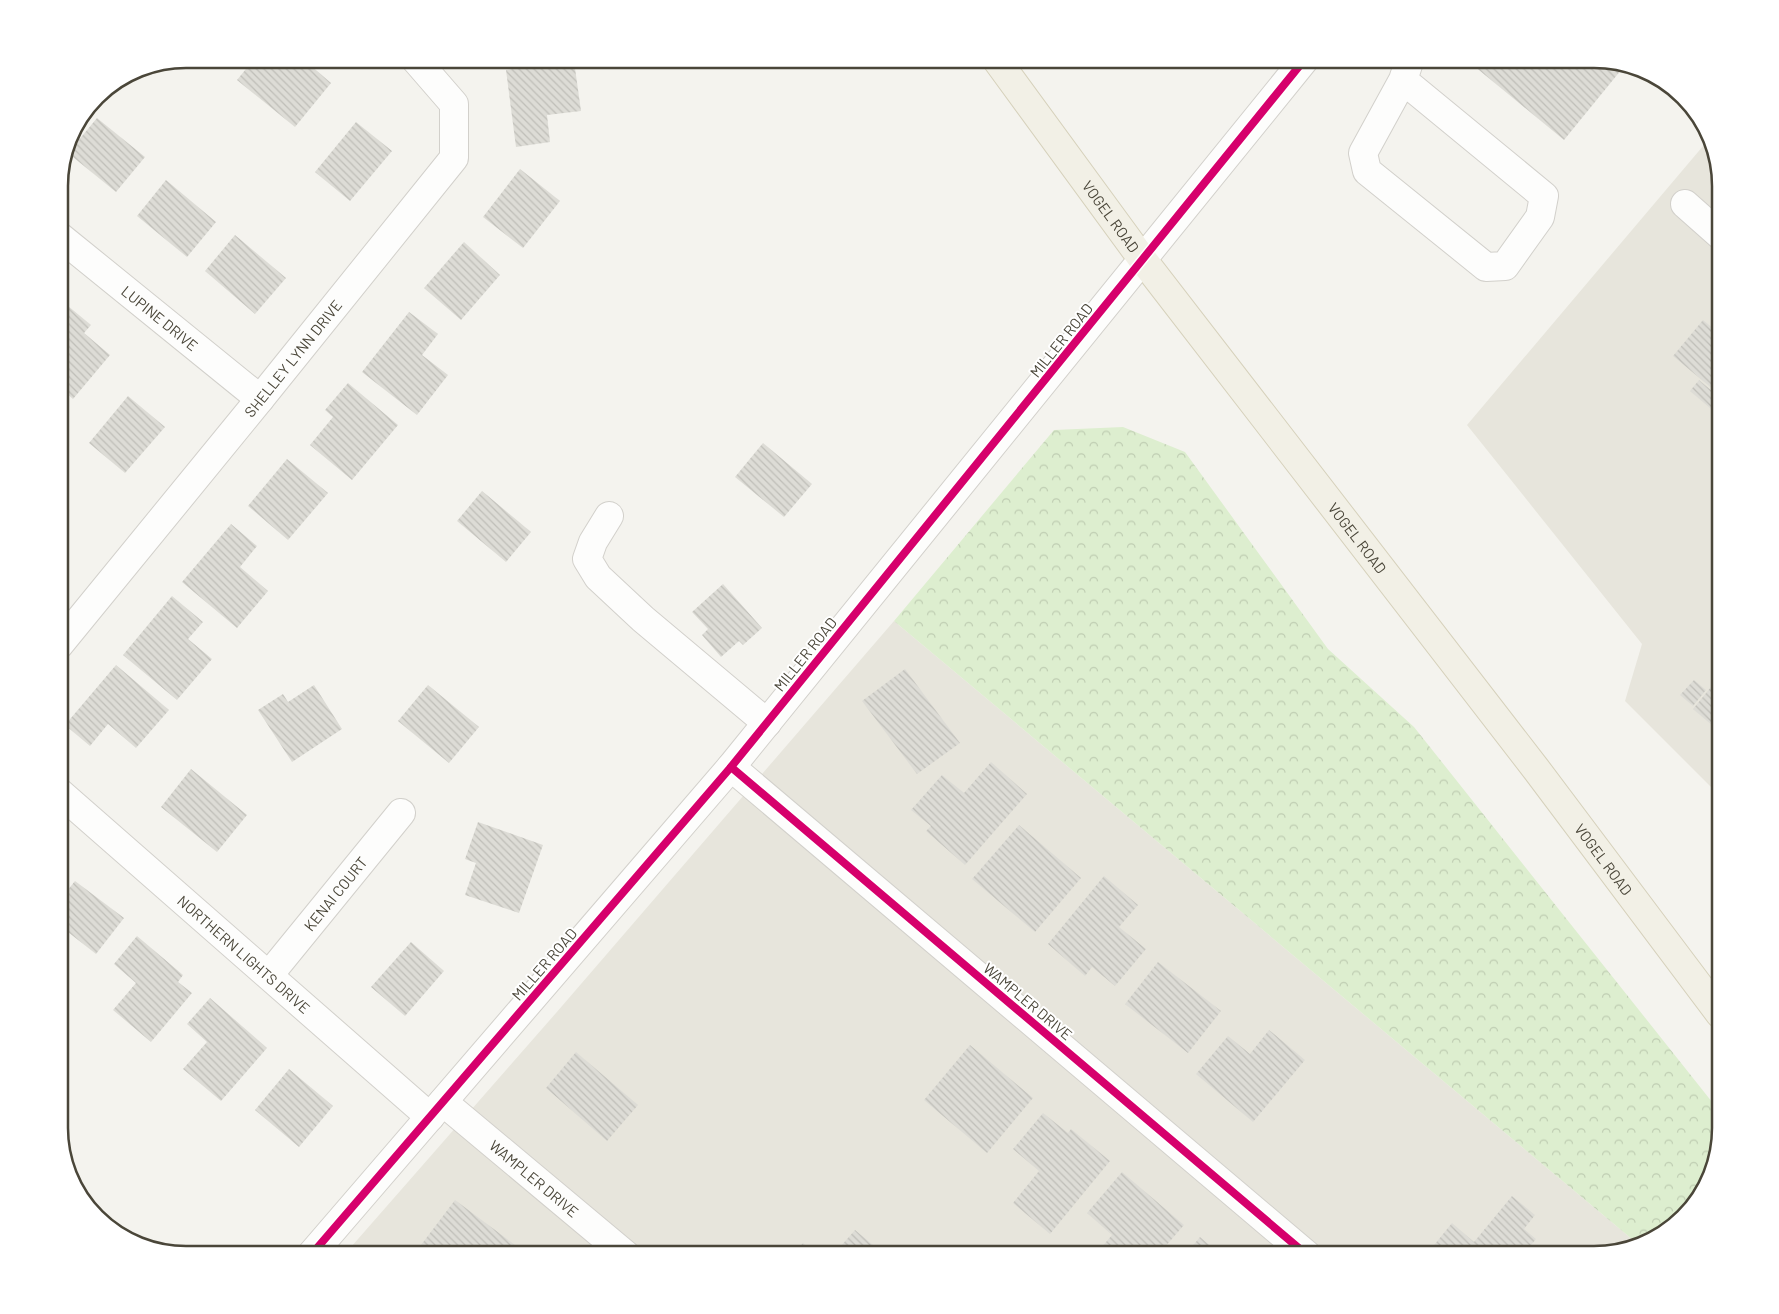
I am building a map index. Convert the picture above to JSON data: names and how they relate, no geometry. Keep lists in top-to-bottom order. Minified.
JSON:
{"streets":{"main road":["VOGEL ROAD"],"street":["LUPINE DRIVE","MILLER ROAD","SHELLEY LYNN DRIVE","KENAI COURT","NORTHERN LIGHTS DRIVE","WAMPLER DRIVE"]},"crossings":[["VOGEL ROAD","MILLER ROAD"],["LUPINE DRIVE","SHELLEY LYNN DRIVE"],["MILLER ROAD","NORTHERN LIGHTS DRIVE"],["MILLER ROAD","WAMPLER DRIVE"],["KENAI COURT","NORTHERN LIGHTS DRIVE"],["NORTHERN LIGHTS DRIVE","WAMPLER DRIVE"]]}
